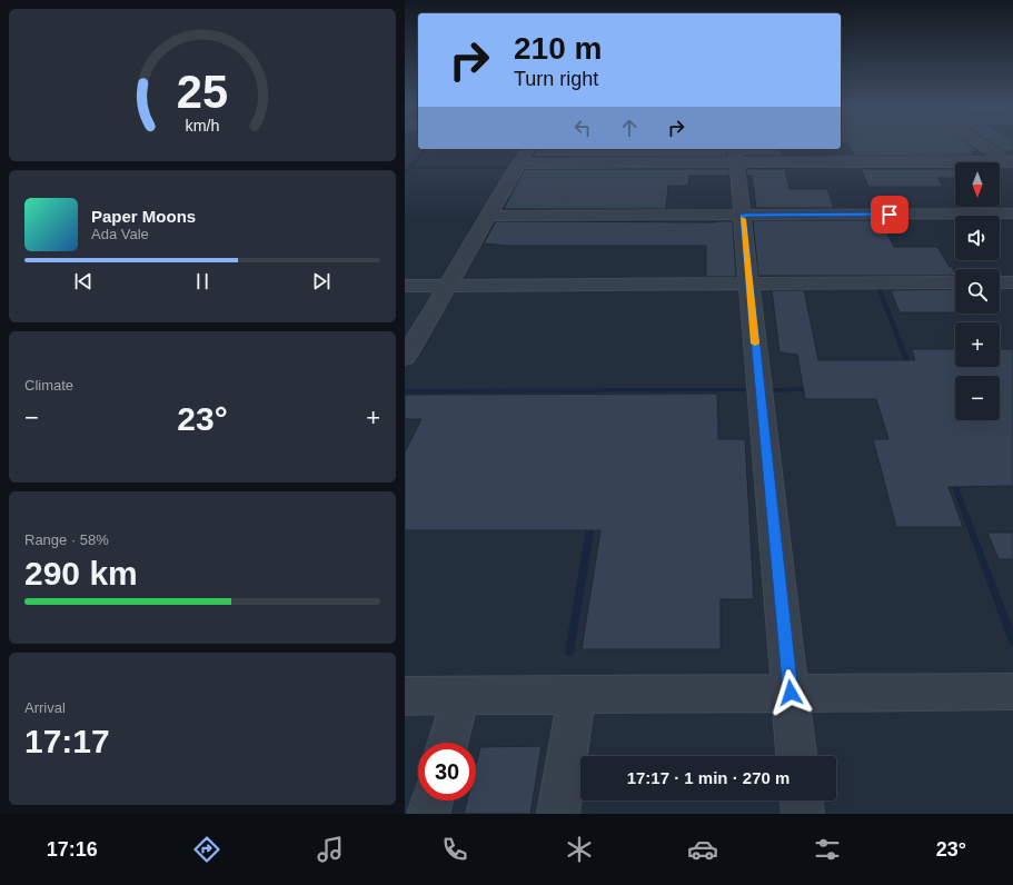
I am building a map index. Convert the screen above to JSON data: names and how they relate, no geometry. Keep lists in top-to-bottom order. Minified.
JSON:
{"north":"bottom","page":{"turn":["210 m","Turn right"],"map_buttons":["+","−"],"song":["Paper Moons","Ada Vale"],"tile":["Climate",["Range · 58%","290 km"],["Arrival","17:17"]],"heat":["−","23°","+"],"limit":"30","trip":"17:17 · 1 min · 270 m","tabs":["17:16","23°"],"gauge":["25","km/h"]}}
